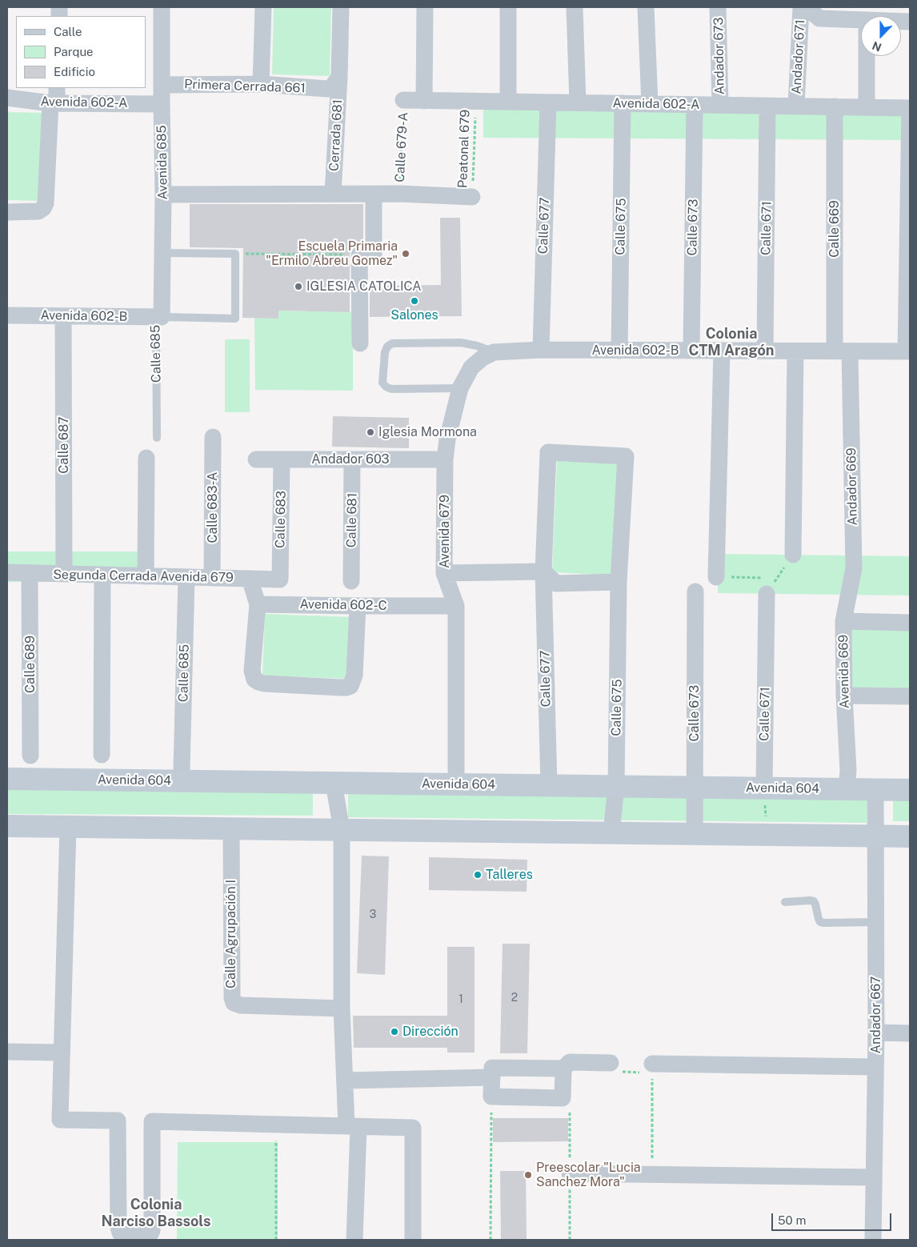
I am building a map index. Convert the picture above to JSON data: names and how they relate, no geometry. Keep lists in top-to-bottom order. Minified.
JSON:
{"streets":{"street":["Andador 673","Andador 671","Primera Cerrada 661","Avenida 602-A","Cerrada 681","Avenida 685","Calle 677","Calle 675","Calle 673","Calle 671","Calle 669","Avenida 602-B","Calle 685","Calle 687","Andador 603","Andador 669","Calle 683-A","Calle 683","Calle 681","Avenida 679","Segunda Cerrada Avenida 679","Avenida 602-C","Calle 689","Avenida 669","Avenida 604","Calle Agrupación I","Andador 667"],"path":["Calle 679-A","Peatonal 679"]},"crossings":[["Andador 673","Avenida 602-A"],["Andador 671","Avenida 602-A"],["Primera Cerrada 661","Cerrada 681"],["Primera Cerrada 661","Avenida 685"],["Avenida 602-A","Calle 679-A"],["Avenida 602-A","Peatonal 679"],["Avenida 602-A","Avenida 685"],["Avenida 602-A","Calle 677"],["Avenida 602-A","Calle 675"],["Avenida 602-A","Calle 673"],["Avenida 602-A","Calle 671"],["Avenida 602-A","Calle 669"],["Avenida 685","Avenida 602-B"],["Avenida 685","Calle 685"],["Calle 677","Calle 675"],["Calle 677","Avenida 602-B"],["Calle 677","Avenida 604"],["Calle 675","Avenida 602-B"],["Calle 675","Avenida 604"],["Calle 673","Avenida 602-B"],["Calle 673","Avenida 604"],["Calle 671","Avenida 602-B"],["Calle 671","Avenida 604"],["Calle 669","Avenida 602-B"],["Calle 669","Andador 669"],["Avenida 602-B","Calle 685"],["Avenida 602-B","Calle 687"],["Avenida 602-B","Andador 669"],["Avenida 602-B","Avenida 679"],["Calle 685","Segunda Cerrada Avenida 679"],["Calle 687","Segunda Cerrada Avenida 679"],["Andador 603","Calle 683"],["Andador 603","Calle 681"],["Andador 603","Avenida 679"],["Andador 669","Avenida 669"],["Calle 683-A","Segunda Cerrada Avenida 679"],["Calle 683","Segunda Cerrada Avenida 679"],["Avenida 679","Avenida 602-C"],["Avenida 679","Avenida 604"],["Segunda Cerrada Avenida 679","Calle 689"],["Avenida 669","Avenida 604"],["Avenida 604","Andador 667"]],"districts":["Colonia CTM Aragón","Colonia Narciso Bassols"],"places":["Escuela Primaria \"Ermilo Abreu Gomez\"","IGLESIA CATOLICA","Salones","Iglesia Mormona","Talleres","Dirección","Preescolar \"Lucia Sanchez Mora\""],"house_numbers":["3","2","1"],"legend":["Calle","Parque","Edificio"],"scale_bar":"50 m","north":"bottom"}
